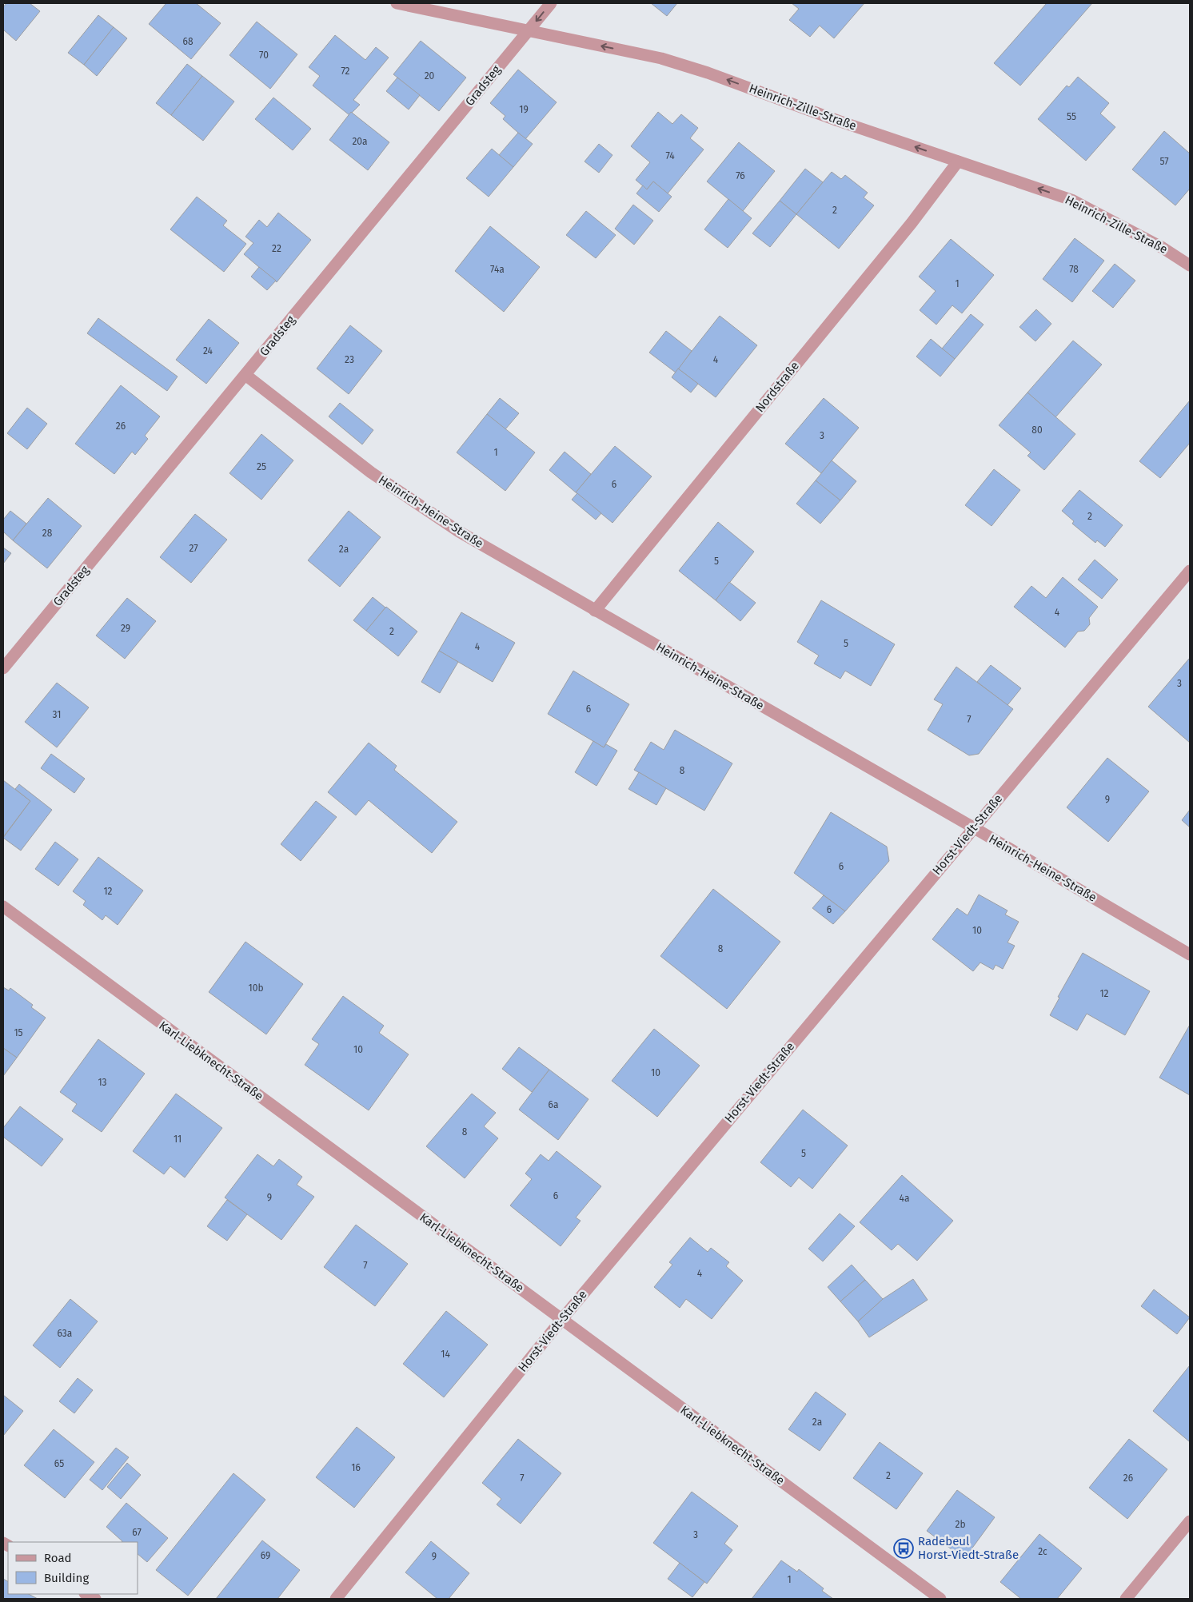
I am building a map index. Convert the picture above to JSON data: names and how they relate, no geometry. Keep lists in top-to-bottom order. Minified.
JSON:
{"streets":{"street":["Gradsteg","Heinrich-Zille-Straße","Nordstraße","Heinrich-Heine-Straße","Horst-Viedt-Straße","Karl-Liebknecht-Straße"]},"crossings":[["Gradsteg","Heinrich-Zille-Straße"],["Gradsteg","Heinrich-Heine-Straße"],["Heinrich-Zille-Straße","Nordstraße"],["Nordstraße","Heinrich-Heine-Straße"],["Heinrich-Heine-Straße","Horst-Viedt-Straße"],["Horst-Viedt-Straße","Karl-Liebknecht-Straße"]],"one_way":["Heinrich-Zille-Straße"],"places":{"bus stop":["Radebeul Horst-Viedt-Straße"]},"house_numbers":["68","70","72","20","19","55","20a","74","57","76","2","22","74a","78","1","24","23","4","26","80","3","1","25","6","2","28","27","2a","5","4","29","2","5","4","3","6","31","7","8","9","6","12","6","10","8","10b","12","15","10","10","13","6a","8","11","5","6","9","4a","7","4","63a","14","2a","65","16","2","7","26","2b","67","3","2c","69","9","1"],"legend":["Road","Building"]}
